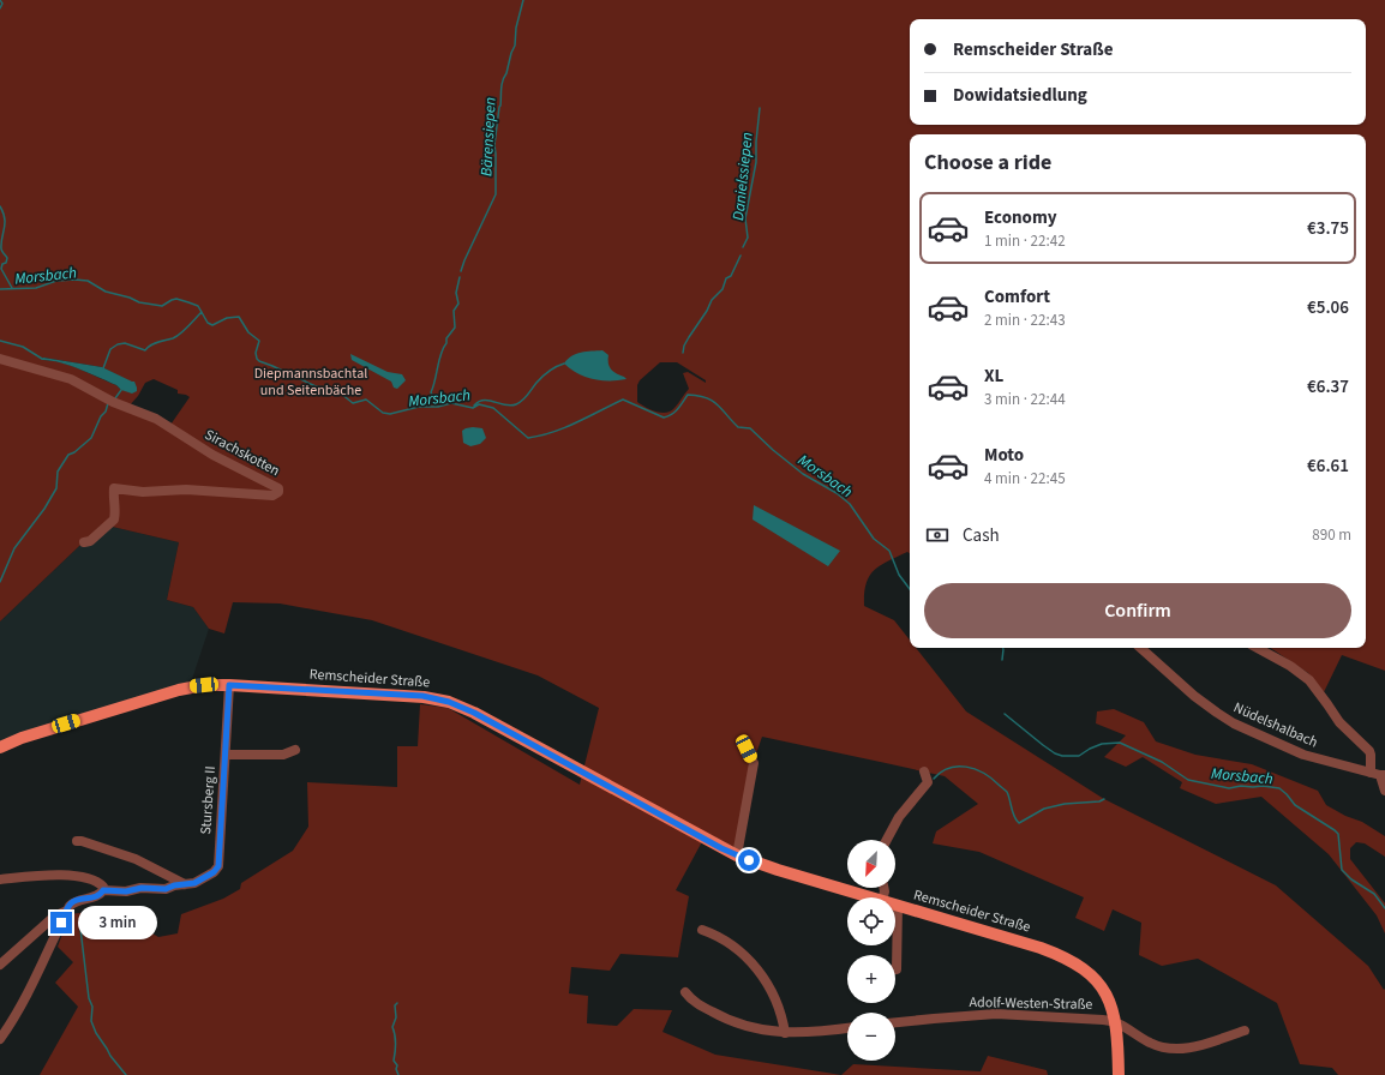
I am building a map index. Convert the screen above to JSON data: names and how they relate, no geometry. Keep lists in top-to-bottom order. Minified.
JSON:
{"streets":{"main road":["Remscheider Straße"],"street":["Sirachskotten","Nüdelshalbach","Stursberg II","Adolf-Westen-Straße"]},"crossings":[["Remscheider Straße","Stursberg II"],["Remscheider Straße","Adolf-Westen-Straße"]],"water":["Bärensiepen","Danielssiepen","Morsbach"],"parks":["Diepmannsbachtal und Seitenbäche"],"north":"bottom left","page":{"banner":["Remscheider Straße","Dowidatsiedlung"],"heading":"Choose a ride","list":[{"name":"Economy","note":"1 min · 22:42","value":"€3.75"},{"name":"Comfort","note":"2 min · 22:43","value":"€5.06"},{"name":"XL","note":"3 min · 22:44","value":"€6.37"},{"name":"Moto","note":"4 min · 22:45","value":"€6.61"}],"pay":["Cash","890 m"],"buttons":"Confirm","map_buttons":["+","−"],"bubble":"3 min"}}
